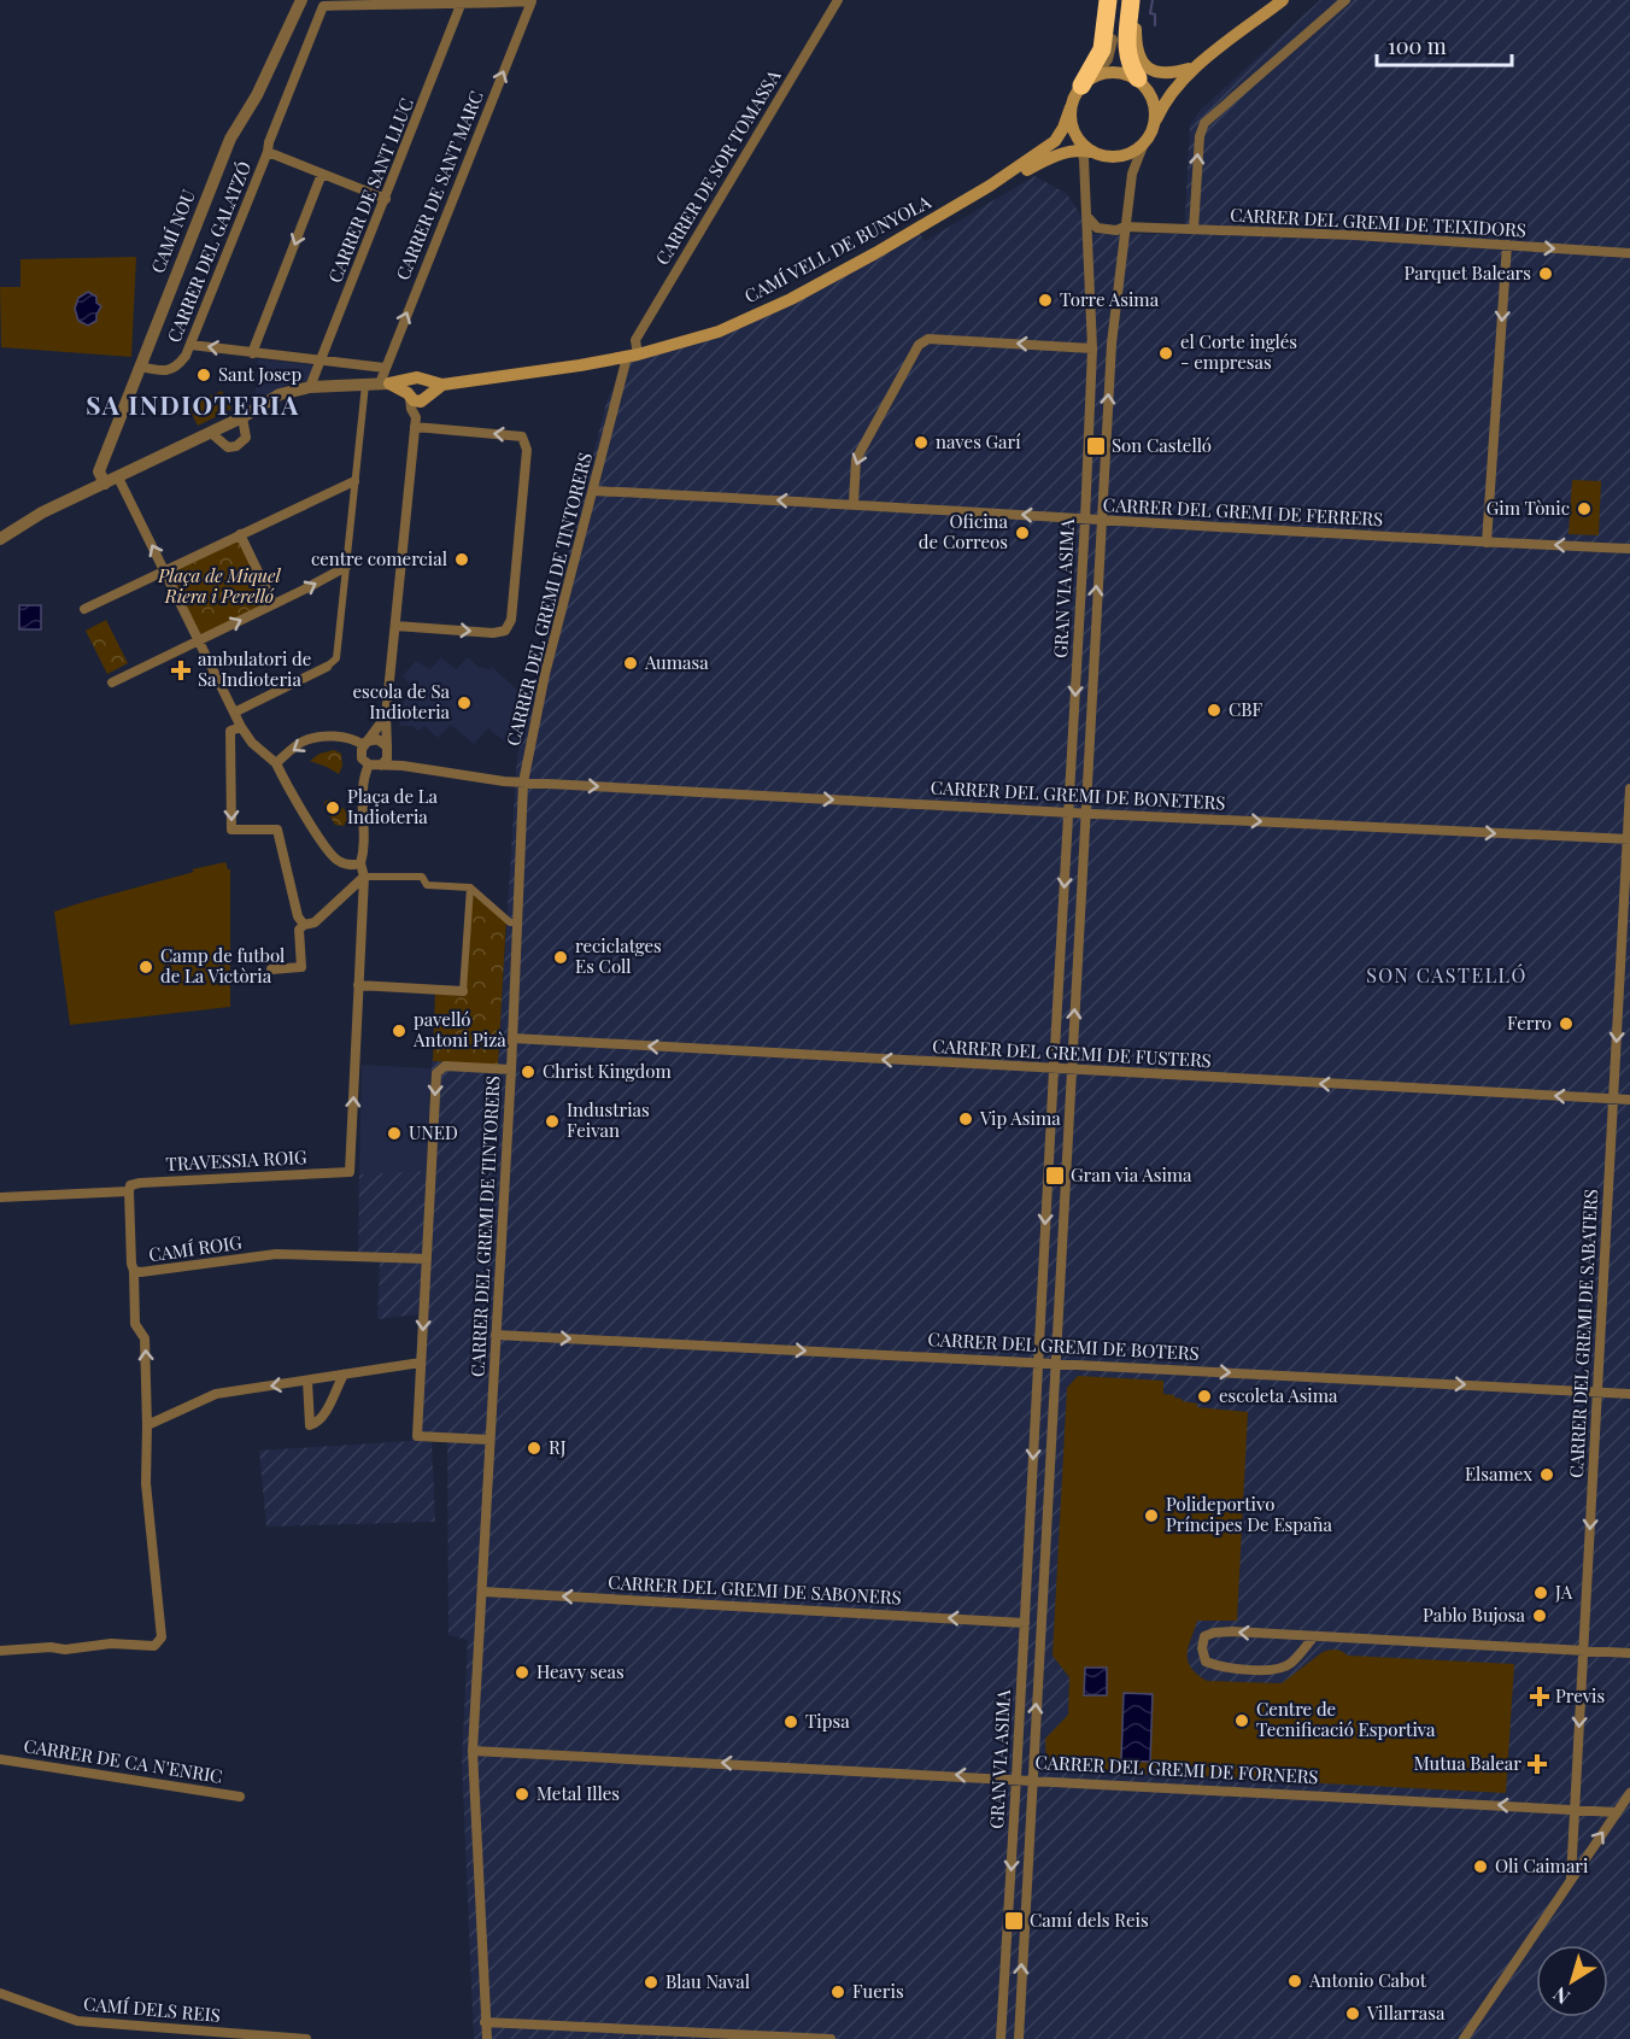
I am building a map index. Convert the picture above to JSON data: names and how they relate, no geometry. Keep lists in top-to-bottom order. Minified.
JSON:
{"streets":{"main road":["CAMÍ VELL DE BUNYOLA"],"street":["CARRER DE SOR TOMASSA","CARRER DE SANT MARC","CARRER DE SANT LLUC","CARRER DEL GREMI DE TEIXIDORS","CAMÍ NOU","CARRER DEL GALATZÓ","CARRER DEL GREMI DE FERRERS","GRAN VIA ASIMA","CARRER DEL GREMI DE TINTORERS","CARRER DEL GREMI DE BONETERS","CARRER DEL GREMI DE FUSTERS","TRAVESSIA ROIG","CAMÍ ROIG","CARRER DEL GREMI DE SABATERS","CARRER DEL GREMI DE BOTERS","CARRER DEL GREMI DE SABONERS","CARRER DE CA N'ENRIC","CARRER DEL GREMI DE FORNERS","CAMÍ DELS REIS"]},"crossings":[["CARRER DE SOR TOMASSA","CAMÍ VELL DE BUNYOLA"],["CARRER DE SOR TOMASSA","CARRER DEL GREMI DE TINTORERS"],["CARRER DE SANT LLUC","CARRER DEL GALATZÓ"],["CARRER DEL GREMI DE TEIXIDORS","GRAN VIA ASIMA"],["CAMÍ NOU","CARRER DEL GALATZÓ"],["CAMÍ VELL DE BUNYOLA","CARRER DEL GREMI DE TINTORERS"],["CARRER DEL GREMI DE FERRERS","GRAN VIA ASIMA"],["CARRER DEL GREMI DE FERRERS","CARRER DEL GREMI DE TINTORERS"],["GRAN VIA ASIMA","CARRER DEL GREMI DE BONETERS"],["GRAN VIA ASIMA","CARRER DEL GREMI DE FUSTERS"],["GRAN VIA ASIMA","CARRER DEL GREMI DE BOTERS"],["GRAN VIA ASIMA","CARRER DEL GREMI DE SABONERS"],["GRAN VIA ASIMA","CARRER DEL GREMI DE FORNERS"],["CARRER DEL GREMI DE TINTORERS","CARRER DEL GREMI DE BONETERS"],["CARRER DEL GREMI DE TINTORERS","CARRER DEL GREMI DE FUSTERS"],["CARRER DEL GREMI DE TINTORERS","CARRER DEL GREMI DE BOTERS"],["CARRER DEL GREMI DE TINTORERS","CARRER DEL GREMI DE SABONERS"],["CARRER DEL GREMI DE TINTORERS","CARRER DEL GREMI DE FORNERS"],["CARRER DEL GREMI DE BONETERS","CARRER DEL GREMI DE SABATERS"],["CARRER DEL GREMI DE FUSTERS","CARRER DEL GREMI DE SABATERS"],["TRAVESSIA ROIG","CAMÍ ROIG"],["CARRER DEL GREMI DE SABATERS","CARRER DEL GREMI DE BOTERS"],["CARRER DEL GREMI DE SABATERS","CARRER DEL GREMI DE FORNERS"]],"one_way":["CARRER DE SANT MARC","CARRER DEL GREMI DE FERRERS","CARRER DEL GREMI DE BONETERS","CARRER DEL GREMI DE FUSTERS","CARRER DEL GREMI DE SABATERS","CARRER DEL GREMI DE BOTERS","CARRER DEL GREMI DE SABONERS","CARRER DEL GREMI DE FORNERS"],"districts":["SA INDIOTERIA","SON CASTELLÓ"],"parks":["Plaça de Miquel Riera i Perelló"],"places":{"other":["Parquet Balears","Torre Asima","el Corte inglés - empresas","Sant Josep","naves Garí","Gim Tònic","Oficina de Correos","centre comercial","Aumasa","escola de Sa Indioteria","CBF","Plaça de La Indioteria","reciclatges Es Coll","Camp de futbol de La Victòria","Ferro","pavelló Antoni Pizà","Christ Kingdom","Vip Asima","Industrias Feivan","UNED","escoleta Asima","RJ","Elsamex","Polideportivo Príncipes De España","JA","Pablo Bujosa","Heavy seas","Centre de Tecnificació Esportiva","Tipsa","Metal Illes","Oli Caimari","Antonio Cabot","Blau Naval","Fueris","Villarrasa"],"transit":["Son Castelló","Gran via Asima","Camí dels Reis"],"health":["ambulatori de Sa Indioteria","Previs","Mutua Balear"]},"scale_bar":"100 m","north":"bottom left"}
